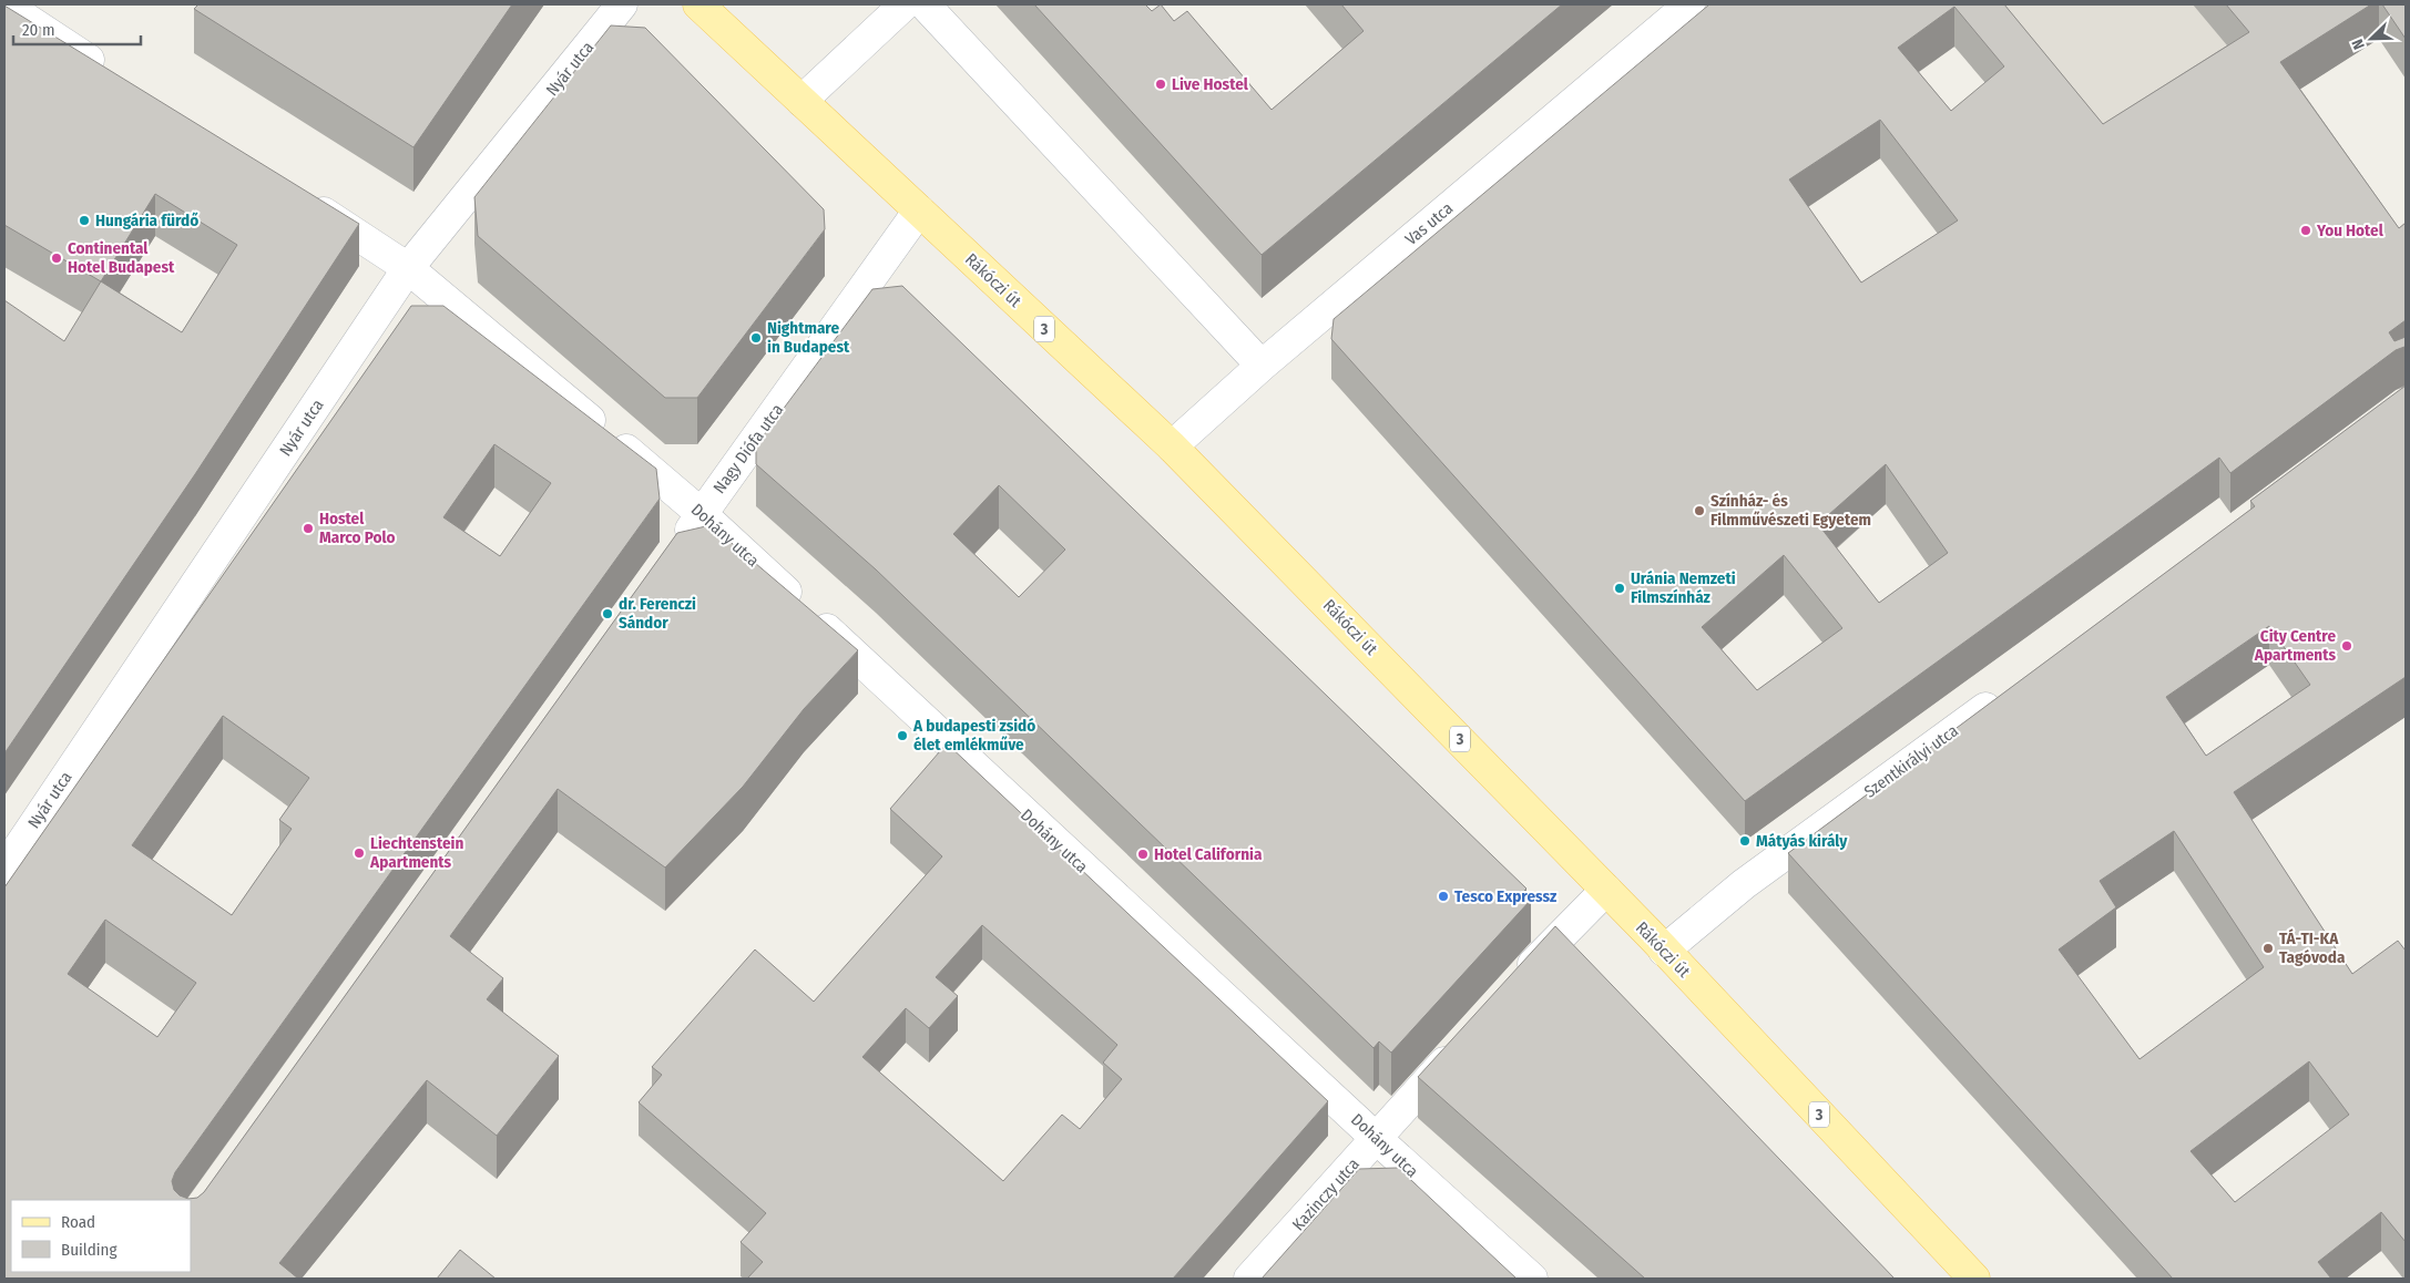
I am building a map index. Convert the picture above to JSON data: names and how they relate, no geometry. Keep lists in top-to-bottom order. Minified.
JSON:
{"streets":{"main road":["Rákóczi út","3"],"street":["Nyár utca","Vas utca","Nagy Diófa utca","Dohány utca","Szentkirályi utca","Kazinczy utca"]},"crossings":[["Nyár utca","Dohány utca"],["Vas utca","Rákóczi út"],["Rákóczi út","Nagy Diófa utca"],["Rákóczi út","Szentkirályi utca"],["Nagy Diófa utca","Dohány utca"],["Dohány utca","Kazinczy utca"]],"places":["Live Hostel","Hungária fürdő","You Hotel","Continental Hotel Budapest","Nightmare in Budapest","Színház- és Filmművészeti Egyetem","Hostel Marco Polo","Uránia Nemzeti Filmszínház","dr. Ferenczi Sándor","City Centre Apartments","A budapesti zsidó élet emlékműve","Mátyás király","Liechtenstein Apartments","Hotel California","Tesco Expressz","TÁ-TI-KA Tagóvoda"],"legend":["Road","Building"],"scale_bar":"20 m","north":"bottom left"}
